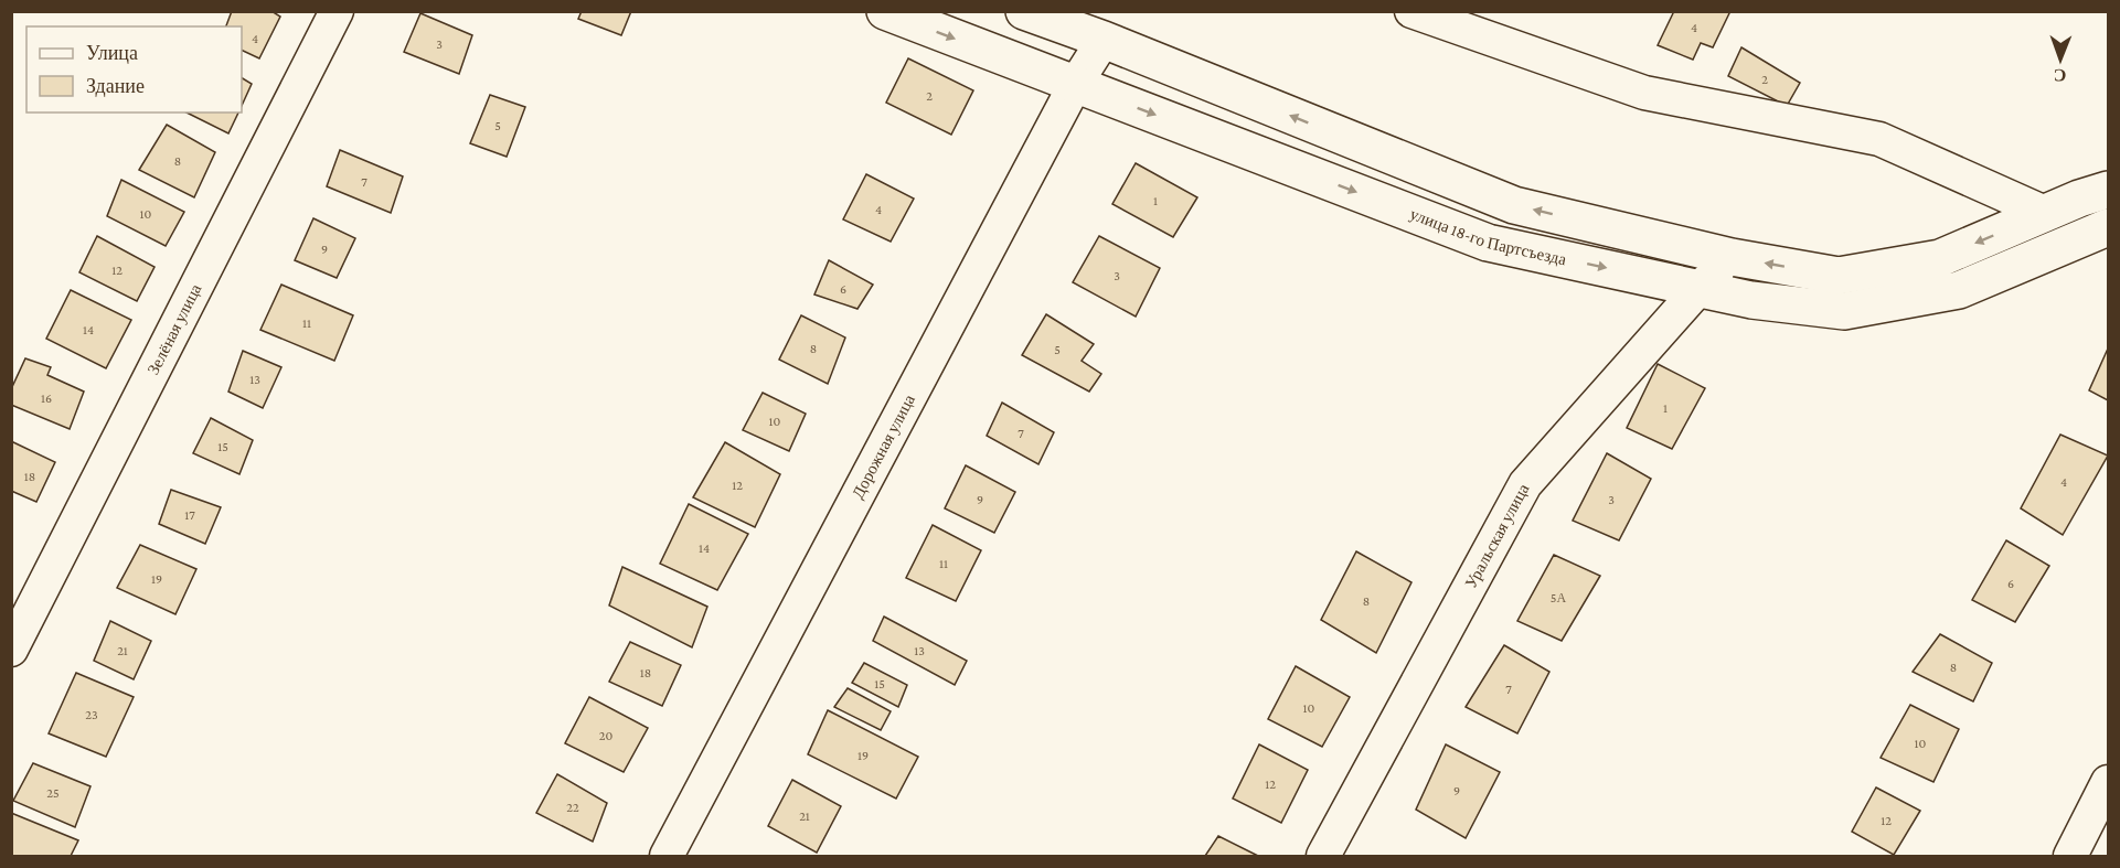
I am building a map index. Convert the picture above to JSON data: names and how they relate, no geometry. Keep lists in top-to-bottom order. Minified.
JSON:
{"streets":{"main road":["улица 18-го Партсъезда"],"street":["Зелёная улица","Дорожная улица","Уральская улица"]},"crossings":[["улица 18-го Партсъезда","Дорожная улица"],["улица 18-го Партсъезда","Уральская улица"]],"house_numbers":["4","4","3","2","2","5","8","7","1","4","10","9","12","3","6","11","14","8","5","13","16","1","10","7","15","18","4","12","9","3","17","14","11","19","6","5А","8","21","13","8","18","15","7","10","23","20","10","19","12","9","25","22","21","12"],"legend":["Улица","Здание"],"north":"bottom"}
